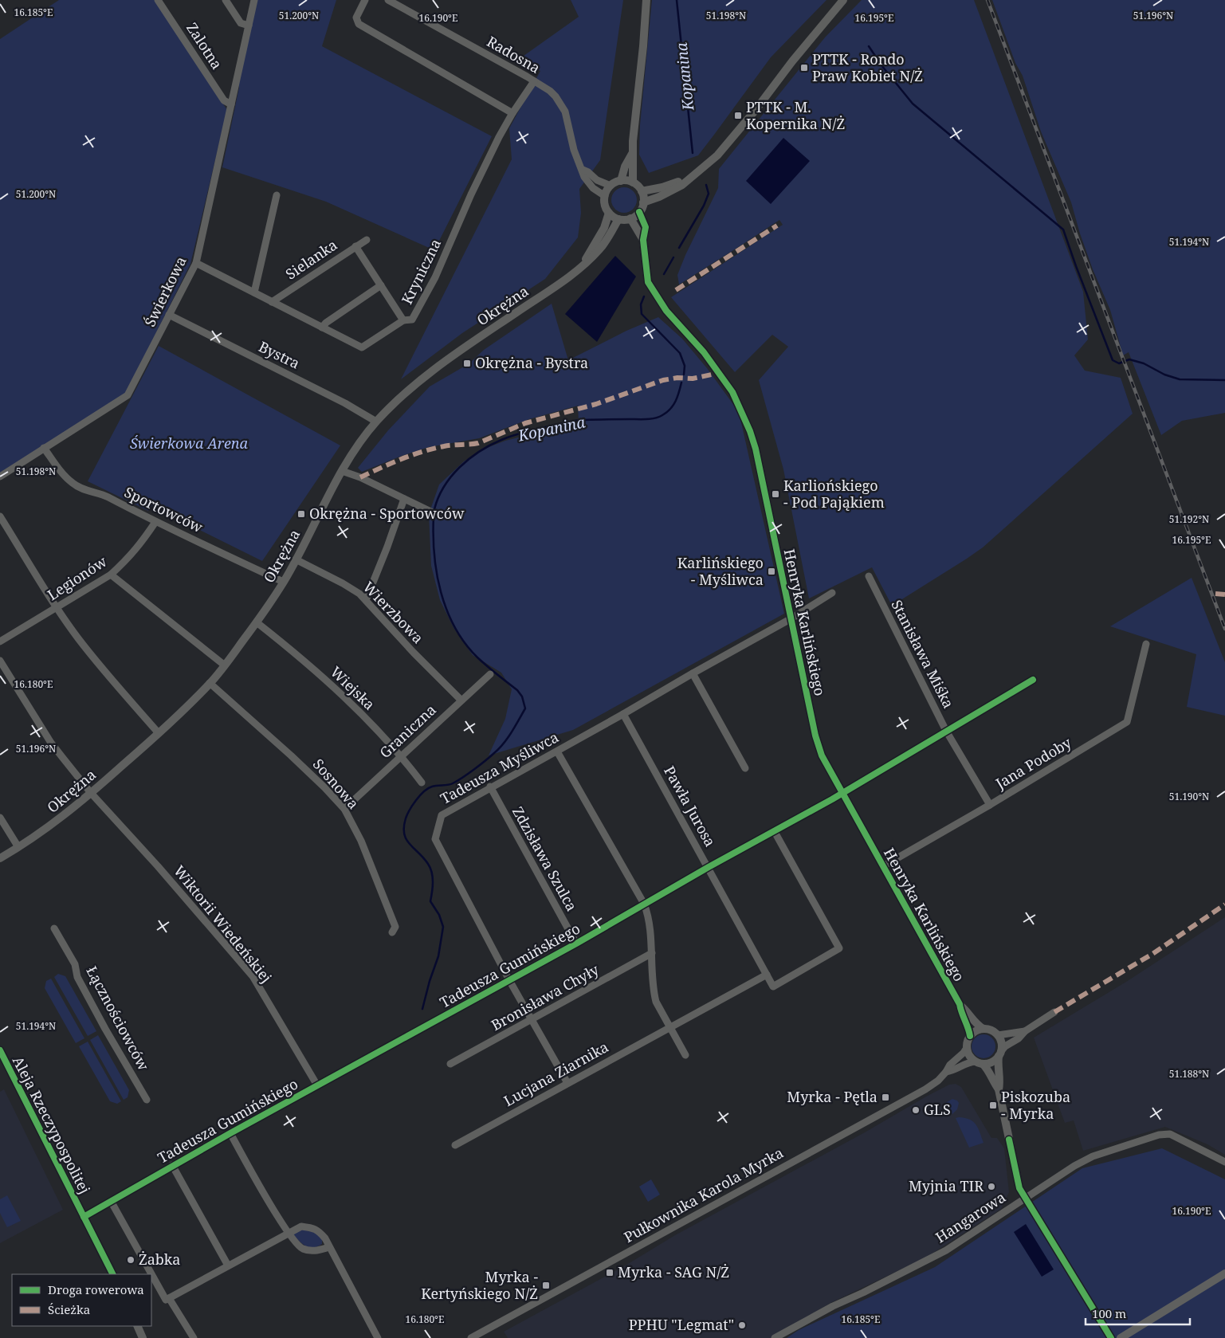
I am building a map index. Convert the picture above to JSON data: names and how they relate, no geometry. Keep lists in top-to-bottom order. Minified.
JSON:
{"streets":{"street":["Zalotna","Radosna","Sielanka","Kryniczna","Świerkowa","Okrężna","Bystra","Sportowców","Legionów","Wierzbowa","Henryka Karlińskiego","Stanisława Miśka","Wiejska","Graniczna","Jana Podoby","Tadeusza Myśliwca","Sosnowa","Pawła Jurosa","Zdzisława Szulca","Wiktorii Wiedeńskiej","Tadeusza Gumińskiego","Bronisława Chyły","Łącznościowców","Lucjana Ziarnika","Aleja Rzeczypospolitej","Pułkownika Karola Myrka","Hangarowa"]},"crossings":[["Zalotna","Świerkowa"],["Radosna","Kryniczna"],["Radosna","Okrężna"],["Radosna","Henryka Karlińskiego"],["Sielanka","Kryniczna"],["Kryniczna","Świerkowa"],["Świerkowa","Bystra"],["Świerkowa","Sportowców"],["Okrężna","Bystra"],["Okrężna","Sportowców"],["Okrężna","Wierzbowa"],["Okrężna","Henryka Karlińskiego"],["Okrężna","Wiejska"],["Okrężna","Sosnowa"],["Okrężna","Wiktorii Wiedeńskiej"],["Sportowców","Legionów"],["Wierzbowa","Graniczna"],["Henryka Karlińskiego","Jana Podoby"],["Henryka Karlińskiego","Tadeusza Myśliwca"],["Henryka Karlińskiego","Tadeusza Gumińskiego"],["Henryka Karlińskiego","Pułkownika Karola Myrka"],["Stanisława Miśka","Jana Podoby"],["Stanisława Miśka","Tadeusza Gumińskiego"],["Wiejska","Graniczna"],["Graniczna","Sosnowa"],["Tadeusza Myśliwca","Pawła Jurosa"],["Tadeusza Myśliwca","Zdzisława Szulca"],["Tadeusza Myśliwca","Tadeusza Gumińskiego"],["Tadeusza Myśliwca","Bronisława Chyły"],["Tadeusza Myśliwca","Lucjana Ziarnika"],["Pawła Jurosa","Tadeusza Gumińskiego"],["Pawła Jurosa","Lucjana Ziarnika"],["Zdzisława Szulca","Tadeusza Gumińskiego"],["Wiktorii Wiedeńskiej","Tadeusza Gumińskiego"],["Tadeusza Gumińskiego","Aleja Rzeczypospolitej"]],"water":["Kopanina"],"parks":["Świerkowa Arena"],"places":{"transit":["PTTK - Rondo Praw Kobiet N/Ż","PTTK - M. Kopernika N/Ż","Okrężna - Bystra","Karliońskiego - Pod Pająkiem","Okrężna - Sportowców","Karlińskiego - Myśliwca","Myrka - Pętla","Piskozuba - Myrka","Myrka - SAG N/Ż","Myrka - Kertyńskiego N/Ż"],"other":["GLS","Myjnia TIR","Żabka","PPHU \"Legmat\""]},"legend":["Droga rowerowa","Ścieżka"],"scale_bar":"100 m","coordinates":["16.185°E","51.200°N","51.198°N","51.196°N","16.195°E","16.190°E","51.194°N","51.192°N","16.180°E","51.190°N","51.188°N"]}
